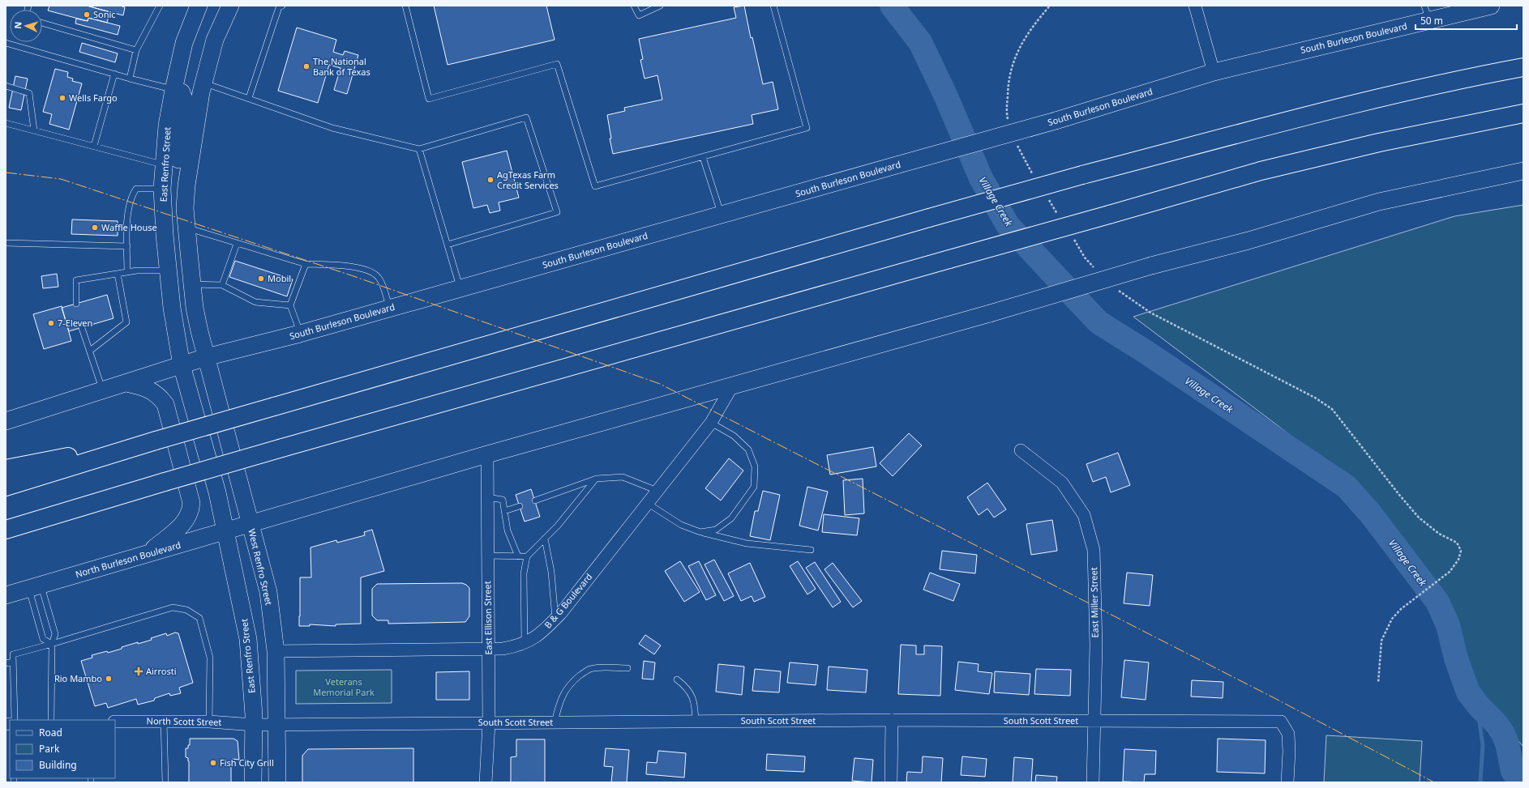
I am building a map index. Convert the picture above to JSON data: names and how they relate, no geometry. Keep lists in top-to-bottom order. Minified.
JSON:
{"streets":{"main road":["South Burleson Boulevard","East Renfro Street","North Burleson Boulevard","West Renfro Street"],"street":["B & G Boulevard","East Miller Street","East Ellison Street","South Scott Street","North Scott Street"]},"crossings":[["South Burleson Boulevard","West Renfro Street"],["East Renfro Street","North Burleson Boulevard"],["East Renfro Street","North Scott Street"],["North Burleson Boulevard","West Renfro Street"],["West Renfro Street","B & G Boulevard"],["West Renfro Street","South Scott Street"],["West Renfro Street","North Scott Street"],["B & G Boulevard","East Ellison Street"],["East Miller Street","South Scott Street"],["East Ellison Street","South Scott Street"],["South Scott Street","North Scott Street"]],"water":["Village Creek"],"parks":["Veterans Memorial Park"],"places":{"other":["Sonic","The National Bank of Texas","Wells Fargo","AgTexas Farm Credit Services","Waffle House","Mobil","7-Eleven","Rio Mambo","Fish City Grill"],"health":["Airrosti"]},"legend":["Road","Park","Building"],"scale_bar":"50 m","north":"left"}
